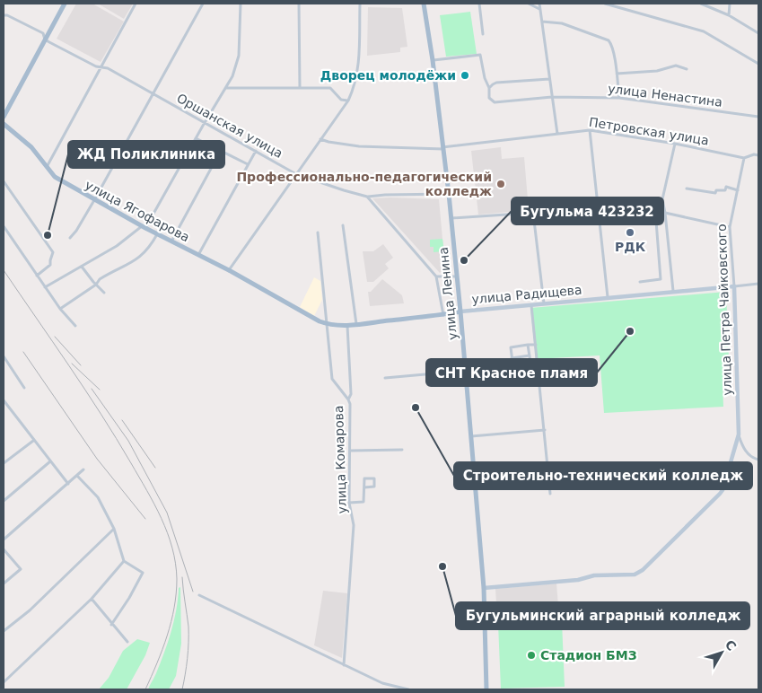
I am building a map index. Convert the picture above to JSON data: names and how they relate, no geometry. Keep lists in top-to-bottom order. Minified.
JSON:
{"streets":{"main road":["улица Ягофарова","улица Ленина","улица Радищева"],"street":["улица Ненастина","Оршанская улица","Петровская улица","улица Петра Чайковского","улица Комарова"]},"crossings":[["Петровская улица","улица Ленина"],["Петровская улица","улица Петра Чайковского"],["улица Ягофарова","улица Радищева"],["улица Ленина","улица Радищева"],["улица Ленина","улица Петра Чайковского"],["улица Радищева","улица Петра Чайковского"],["улица Радищева","улица Комарова"]],"places":["Дворец молодёжи","Профессионально-педагогический колледж","РДК","ЖД Поликлиника","Бугульма 423232","СНТ Красное пламя","Строительно-технический колледж","Бугульминский аграрный колледж","Стадион БМЗ"],"north":"top right"}
